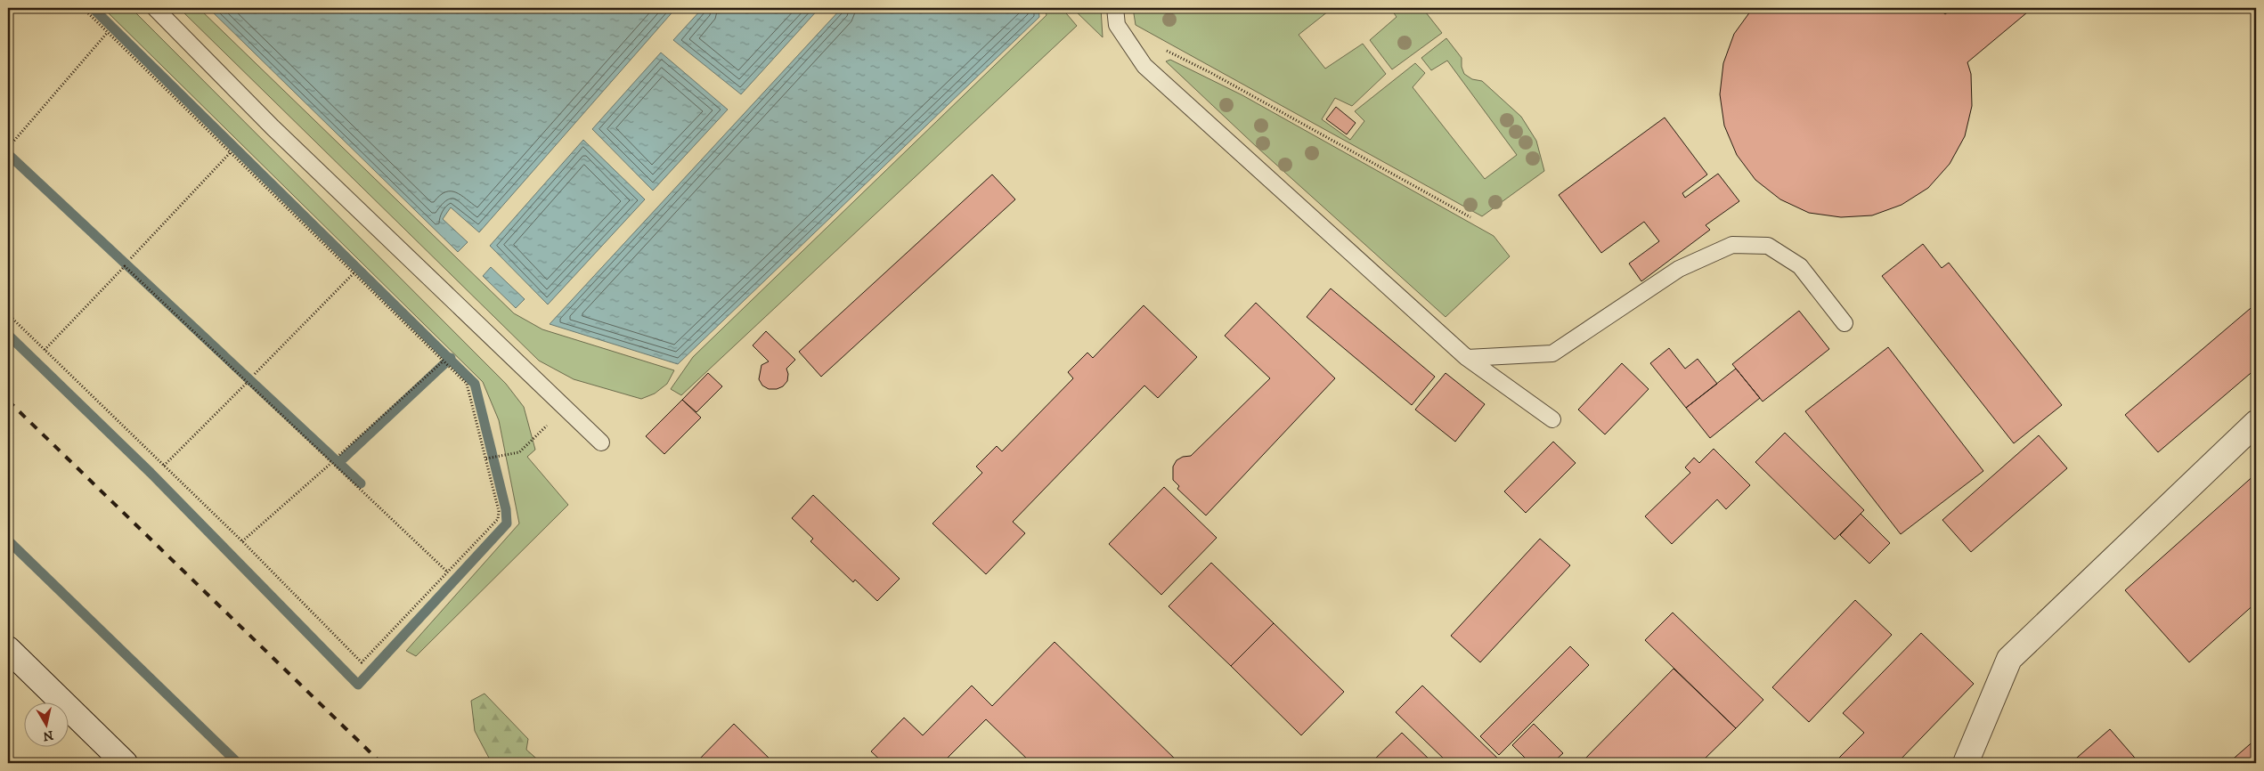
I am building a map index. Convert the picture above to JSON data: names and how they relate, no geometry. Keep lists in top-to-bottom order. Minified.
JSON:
{"north":"bottom"}
